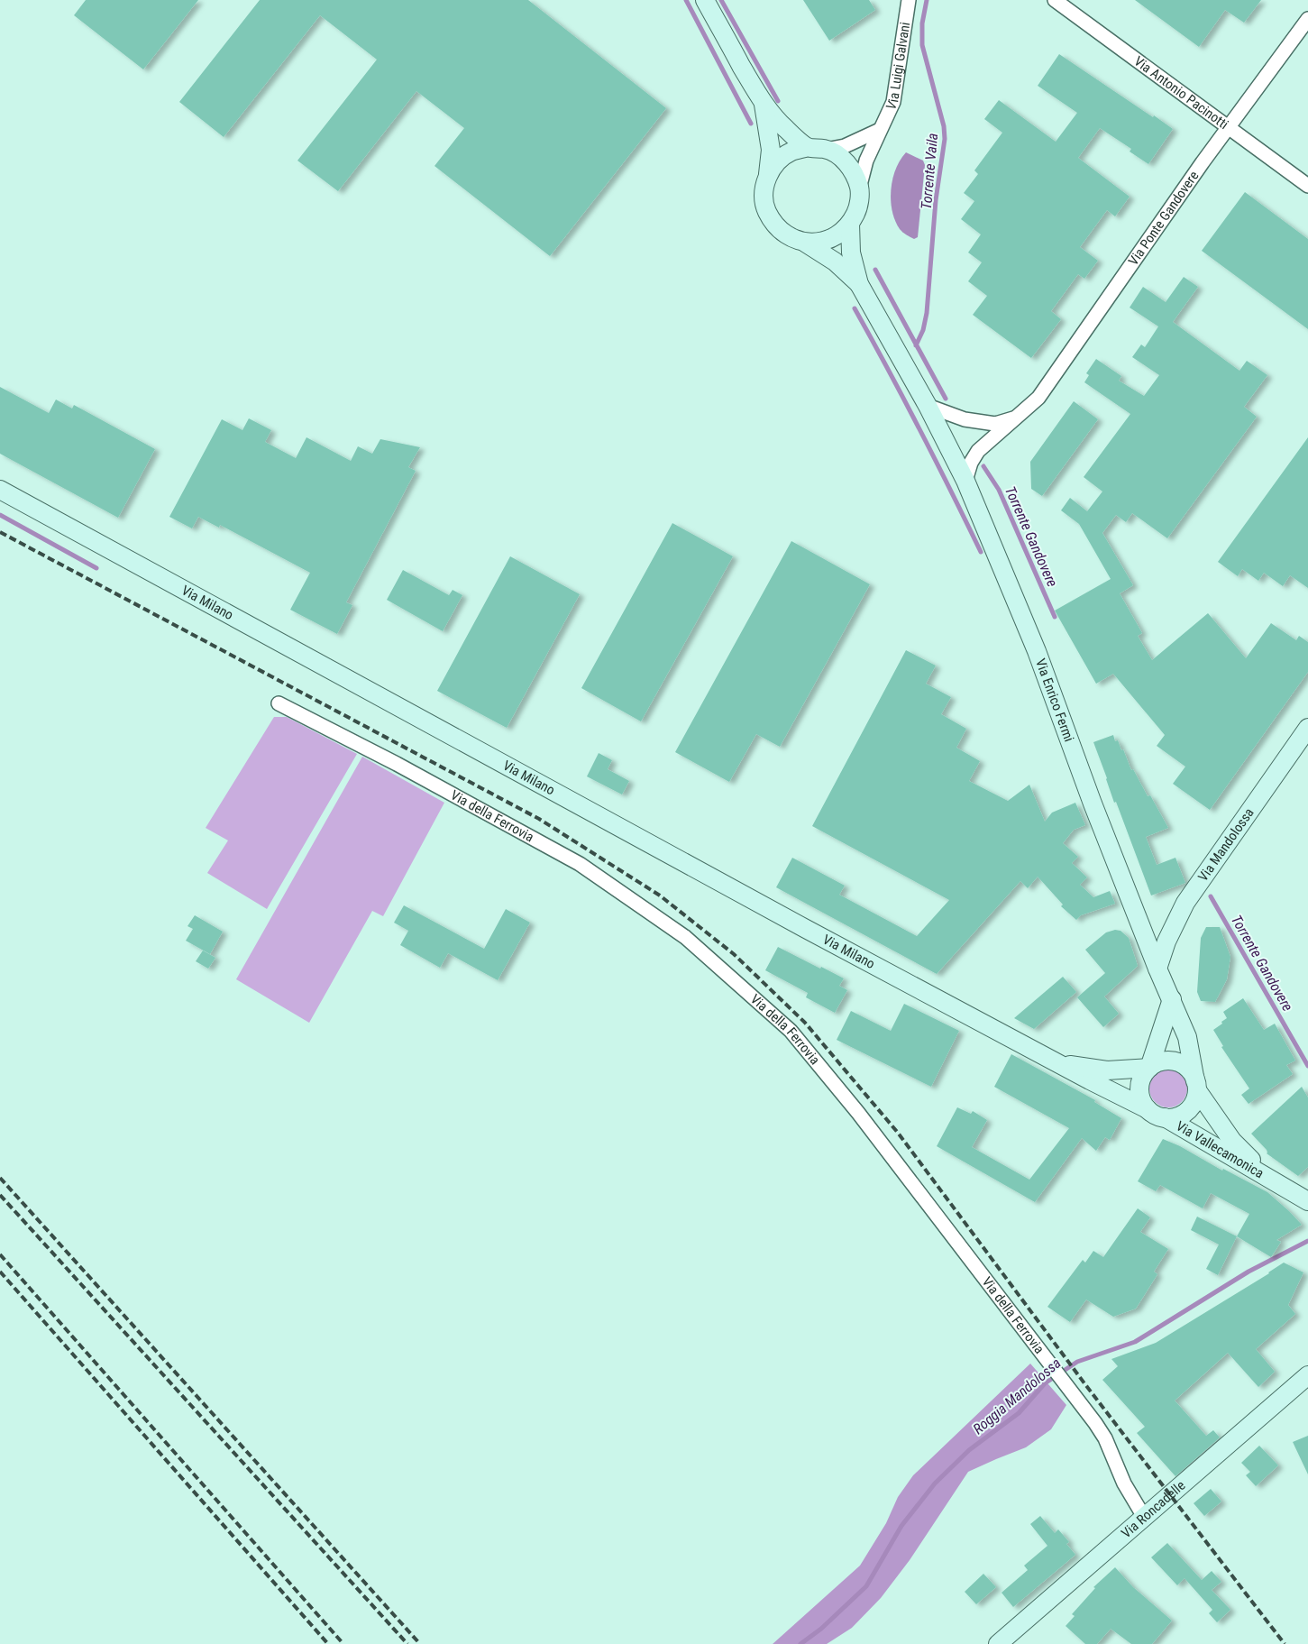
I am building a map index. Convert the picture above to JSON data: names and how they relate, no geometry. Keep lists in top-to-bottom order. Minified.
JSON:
{"streets":{"main road":["Via Milano","Via Enrico Fermi","Via Mandolossa","Via Vallecamonica","Via Roncadelle"],"street":["Via Luigi Galvani","Via Antonio Pacinotti","Via Ponte Gandovere","Via della Ferrovia"]},"crossings":[["Via Antonio Pacinotti","Via Ponte Gandovere"],["Via Ponte Gandovere","Via Enrico Fermi"],["Via Milano","Via Enrico Fermi"],["Via Milano","Via Vallecamonica"],["Via Enrico Fermi","Via Mandolossa"],["Via Enrico Fermi","Via Vallecamonica"],["Via della Ferrovia","Via Roncadelle"]],"water":["Torrente Vaila","Torrente Gandovere","Roggia Mandolossa"]}
